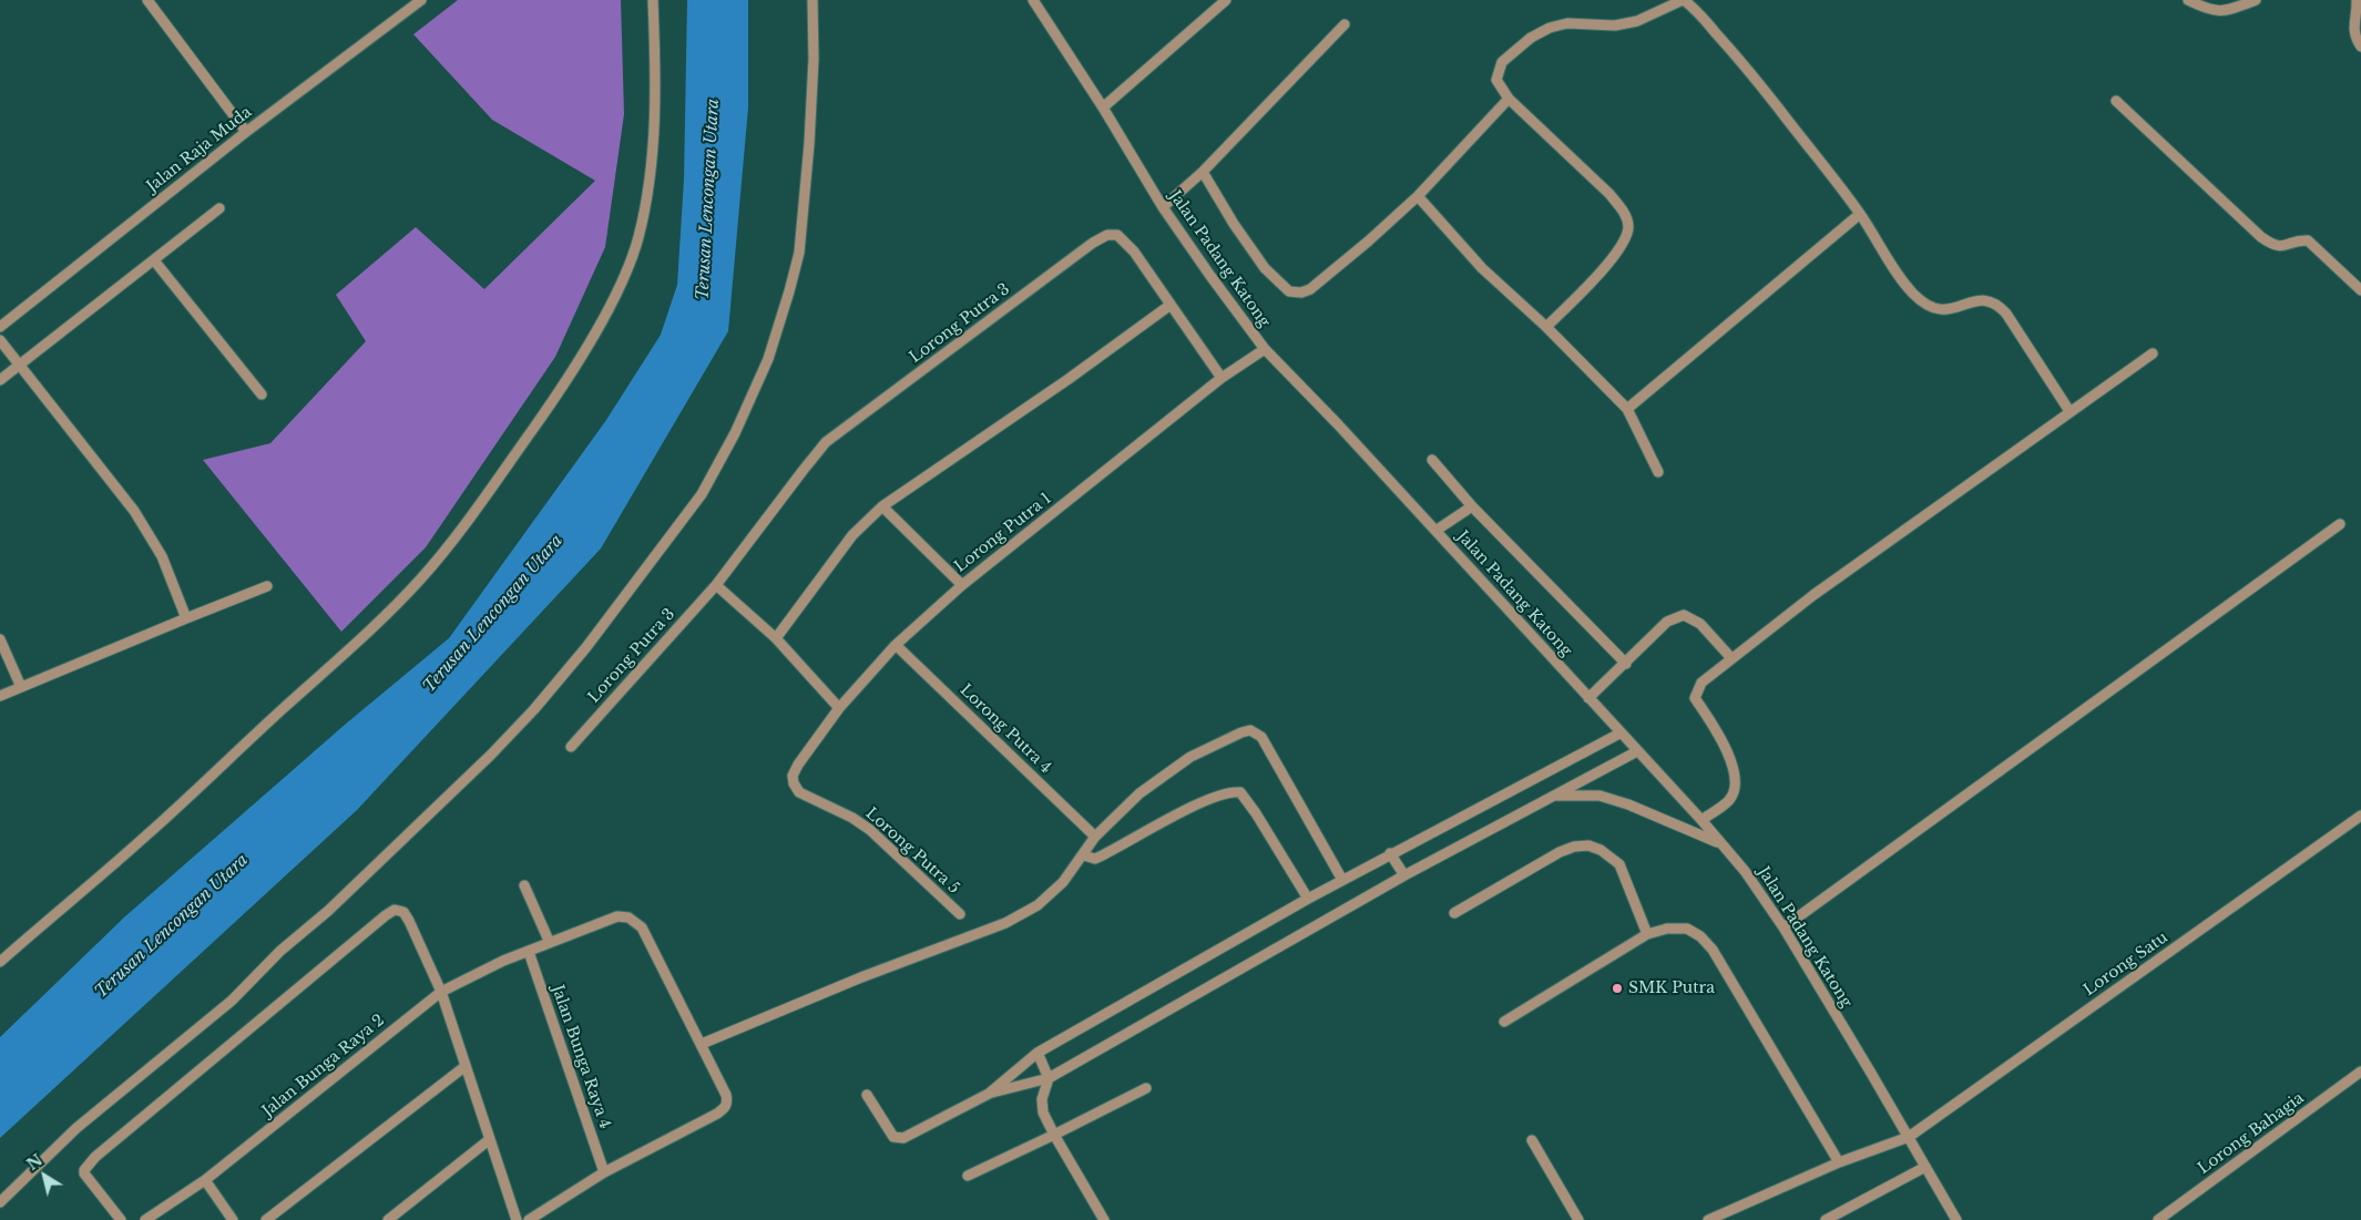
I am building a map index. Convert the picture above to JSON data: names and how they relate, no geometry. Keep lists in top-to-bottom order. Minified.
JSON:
{"streets":{"street":["Jalan Raja Muda","Jalan Padang Katong","Lorong Putra 3","Lorong Putra 1","Lorong Putra 4","Lorong Putra 5","Lorong Satu","Jalan Bunga Raya 4","Jalan Bunga Raya 2","Lorong Bahagia"]},"crossings":[["Jalan Padang Katong","Lorong Putra 1"],["Jalan Padang Katong","Lorong Satu"],["Lorong Putra 3","Lorong Putra 1"],["Lorong Putra 1","Lorong Putra 4"],["Lorong Putra 1","Lorong Putra 5"],["Jalan Bunga Raya 4","Jalan Bunga Raya 2"]],"water":["Terusan Lencongan Utara"],"places":["SMK Putra"],"north":"top left"}
